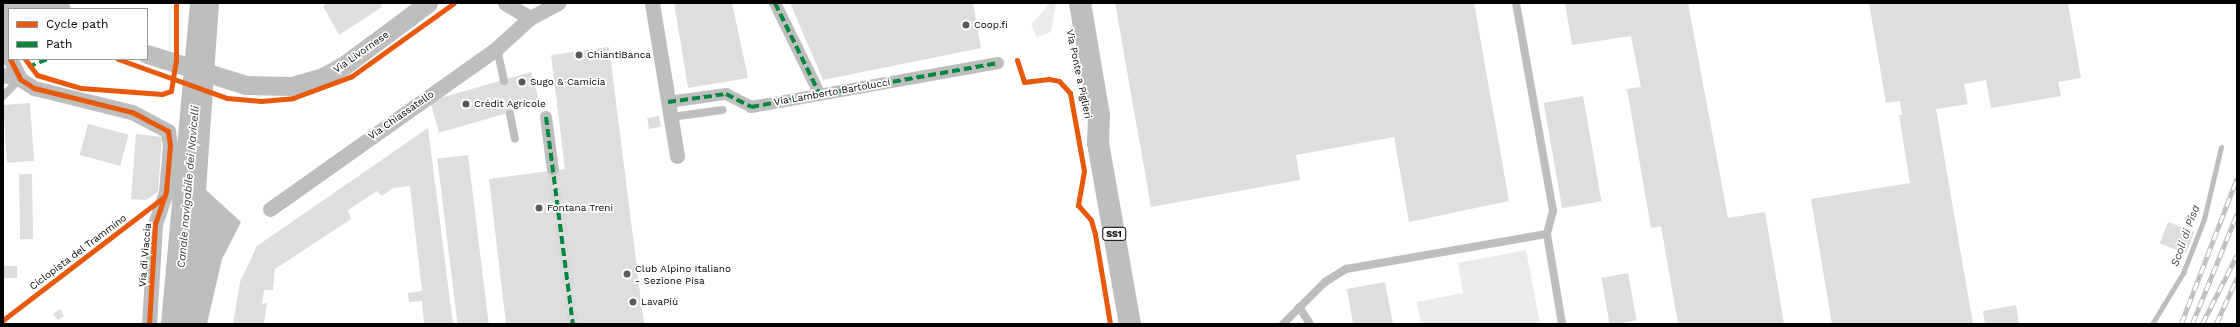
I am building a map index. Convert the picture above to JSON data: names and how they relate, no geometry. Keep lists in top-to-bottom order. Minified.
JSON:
{"streets":{"main road":["Via Ponte a Piglieri","SS1"],"street":["Via Livornese","Via Lamberto Bartolucci","Via Chiassatello","Via di Viaccia"],"cycle path":["Ciclopista del Trammino"]},"water":["Canale navigabile dei Navicelli","Scoli di Pisa"],"places":["Coop.fi","ChiantiBanca","Sugo & Camicia","Crédit Agricole","Fontana Treni","Club Alpino Italiano - Sezione Pisa","LavaPiù"],"legend":["Cycle path","Path"]}
